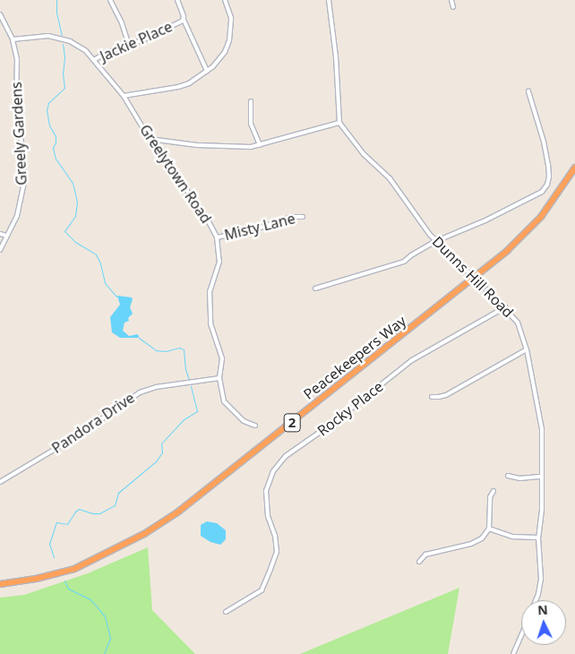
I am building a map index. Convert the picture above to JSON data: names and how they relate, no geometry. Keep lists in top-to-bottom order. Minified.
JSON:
{"streets":{"highway":["Peacekeepers Way","2"],"street":["Jackie Place","Greely Gardens","Greelytown Road","Misty Lane","Dunns Hill Road","Rocky Place","Pandora Drive"]},"crossings":[["Jackie Place","Greelytown Road"],["Greely Gardens","Greelytown Road"],["Greelytown Road","Misty Lane"],["Greelytown Road","Pandora Drive"],["Dunns Hill Road","Rocky Place"]],"north":"top"}
